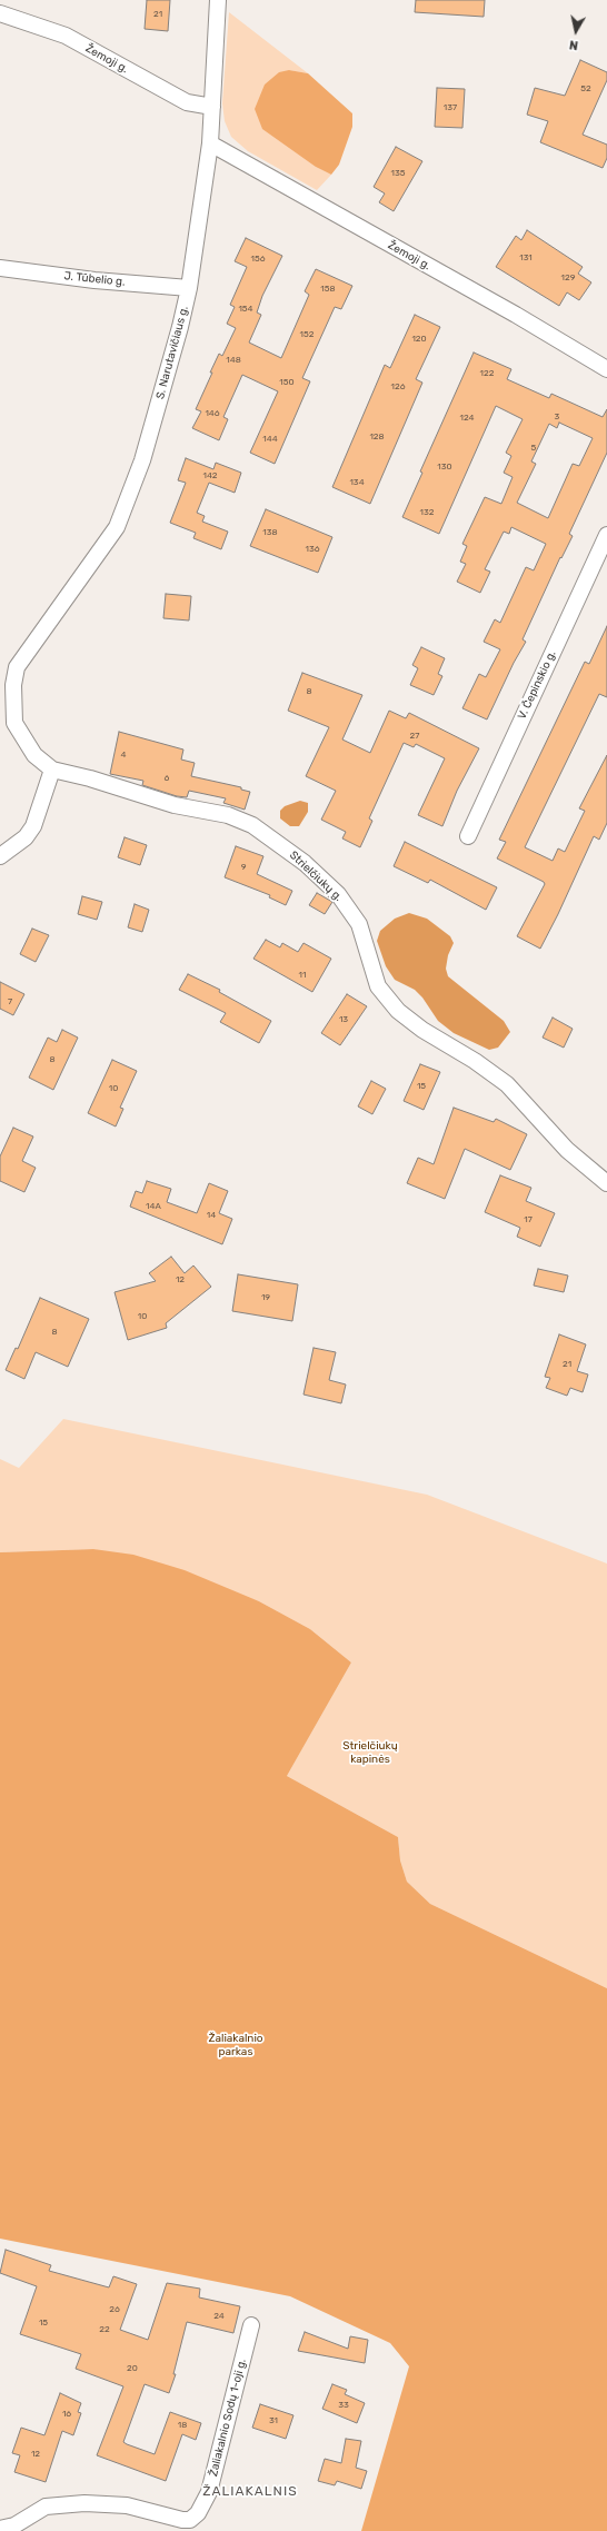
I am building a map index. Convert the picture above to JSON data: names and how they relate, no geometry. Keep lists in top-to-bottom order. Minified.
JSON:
{"streets":{"street":["Žemoji g.","J. Tūbelio g.","S. Narutavičiaus g.","V. Čepinskio g.","Strielčiukų g.","Žaliakalnio Sodų 1-oji g."]},"crossings":[["Žemoji g.","S. Narutavičiaus g."],["J. Tūbelio g.","S. Narutavičiaus g."],["S. Narutavičiaus g.","Strielčiukų g."]],"districts":["ŽALIAKALNIS"],"parks":["Strielčiukų kapinės","Žaliakalnio parkas"],"house_numbers":["21","52","137","135","131","156","129","158","154","152","120","148","122","150","126","146","3","124","128","144","5","130","142","134","132","138","136","8","27","4","6","9","11","7","13","8","15","10","14A","14","17","12","19","10","8","21","26","24","15","22","20","33","16","31","18","12"],"north":"bottom"}
